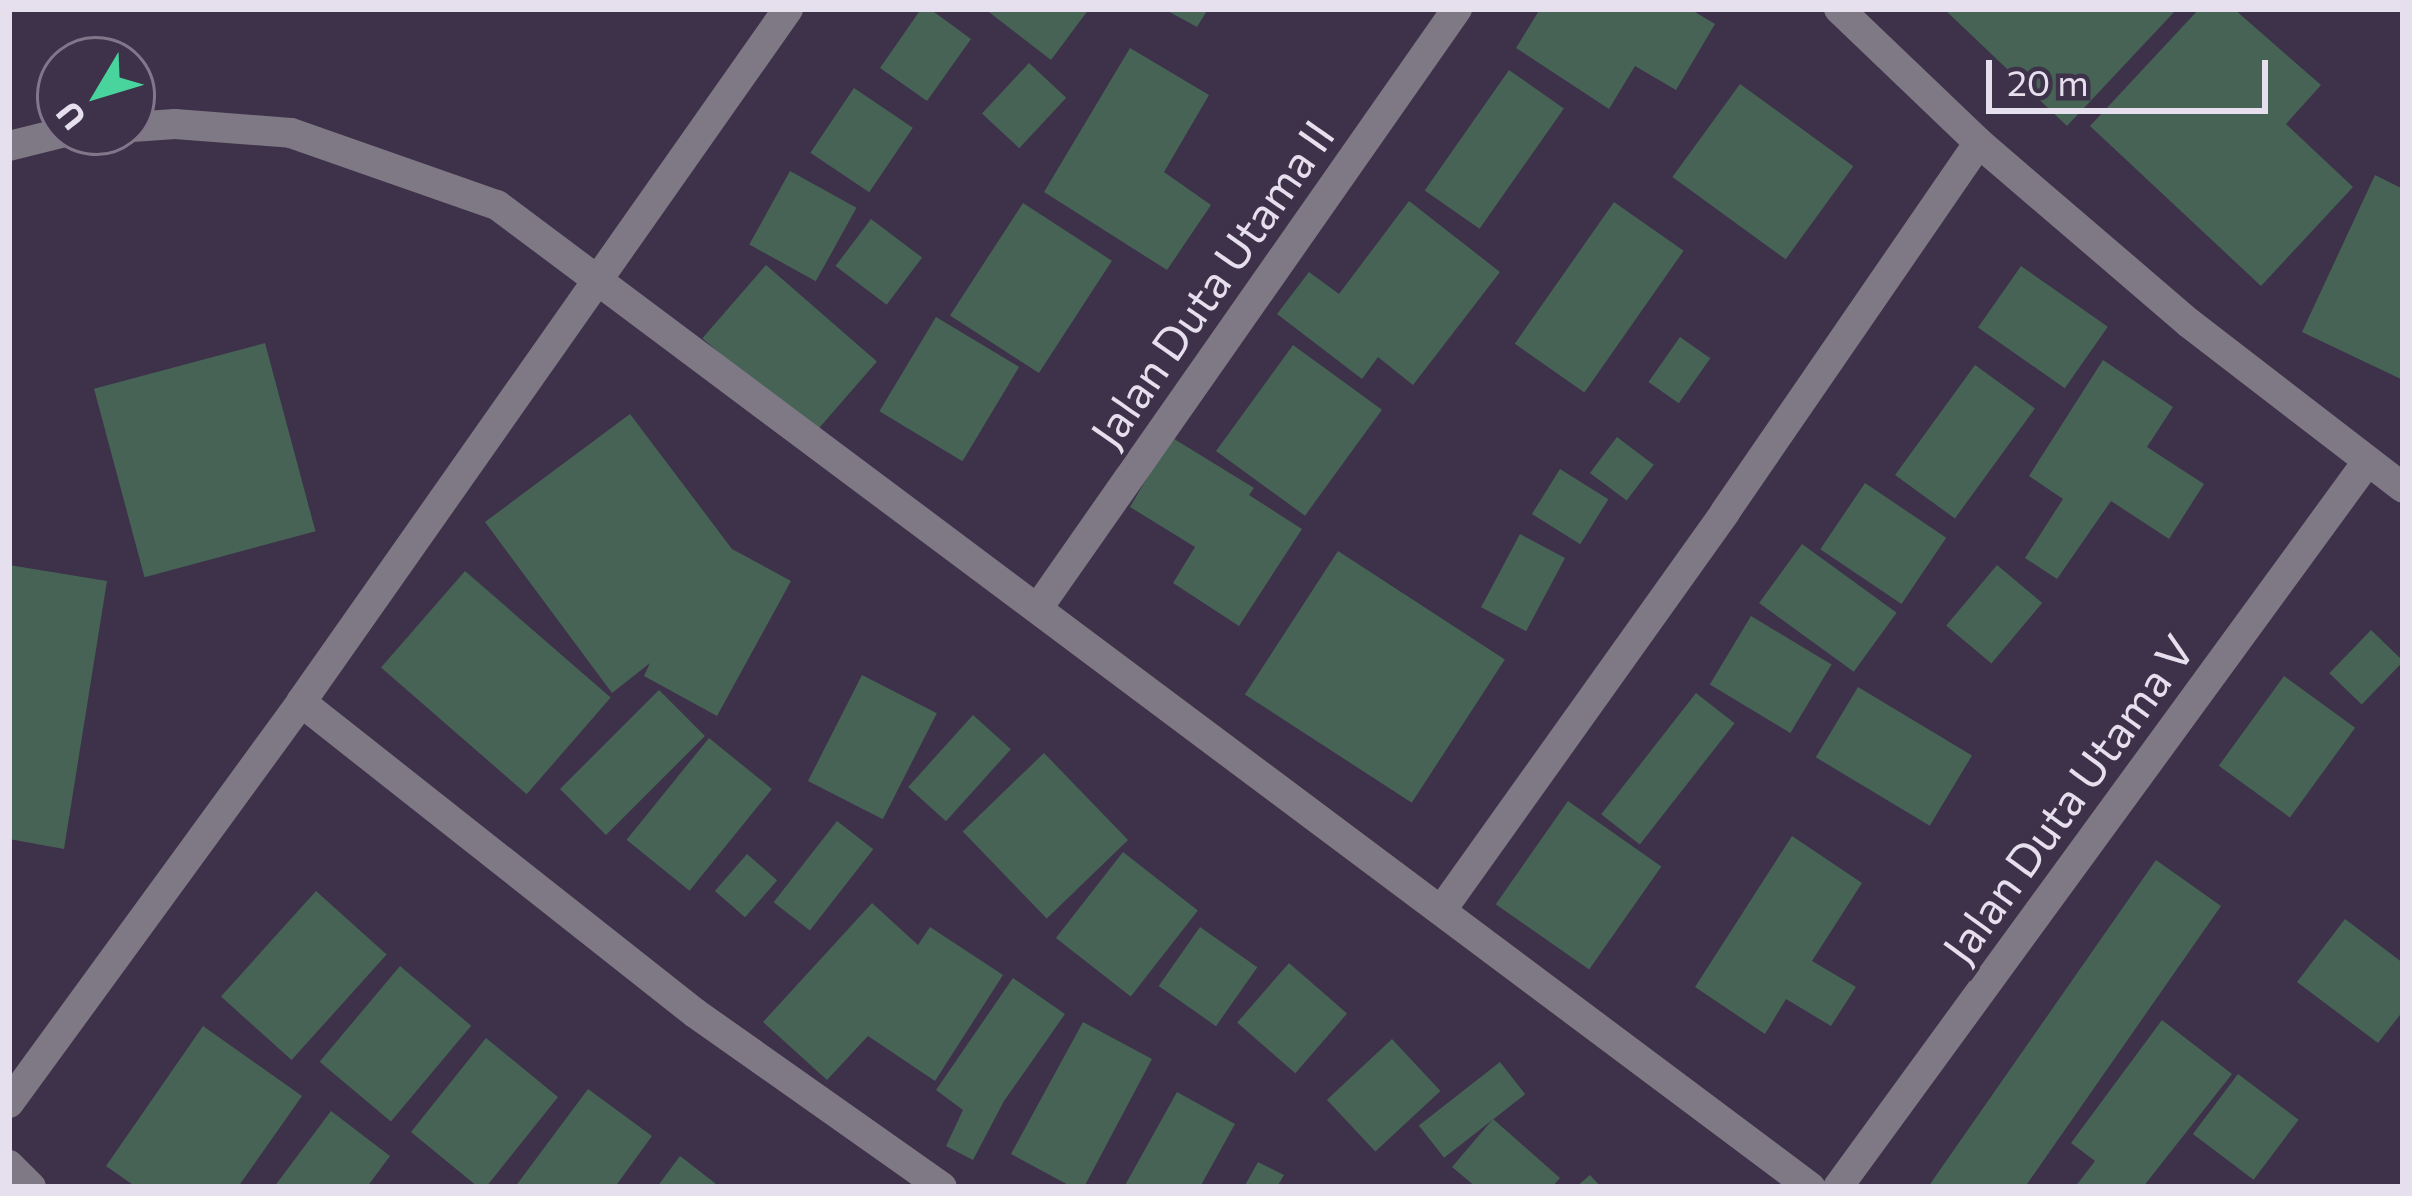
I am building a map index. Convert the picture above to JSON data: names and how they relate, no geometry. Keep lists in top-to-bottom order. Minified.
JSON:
{"streets":{"street":["Jalan Duta Utama II","Jalan Duta Utama V"]},"scale_bar":"20 m","north":"bottom left"}
